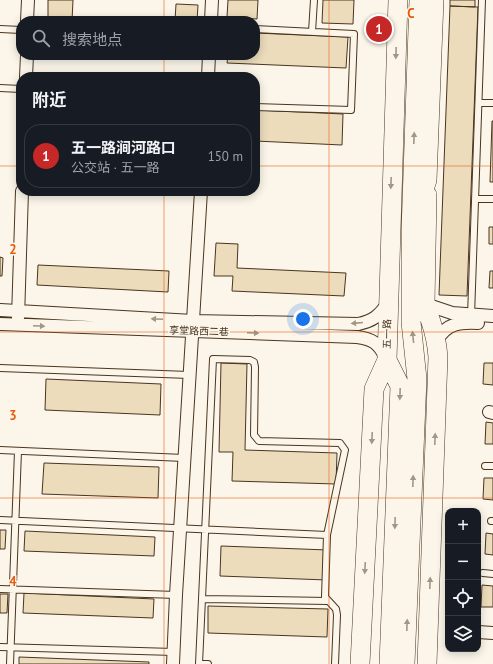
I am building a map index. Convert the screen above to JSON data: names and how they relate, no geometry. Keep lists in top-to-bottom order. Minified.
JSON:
{"streets":{"main road":["五一路"],"street":["享堂路西二巷"]},"crossings":[["享堂路西二巷","五一路"]],"page":{"pins":"1","search":"搜索地点","heading":"附近","list":[{"mark":"1","name":"五一路涧河路口","note":"公交站 · 五一路","value":"150 m"}],"map_buttons":["+","−"]},"grid":{"columns":["C"],"rows":["2","3","4"]}}
